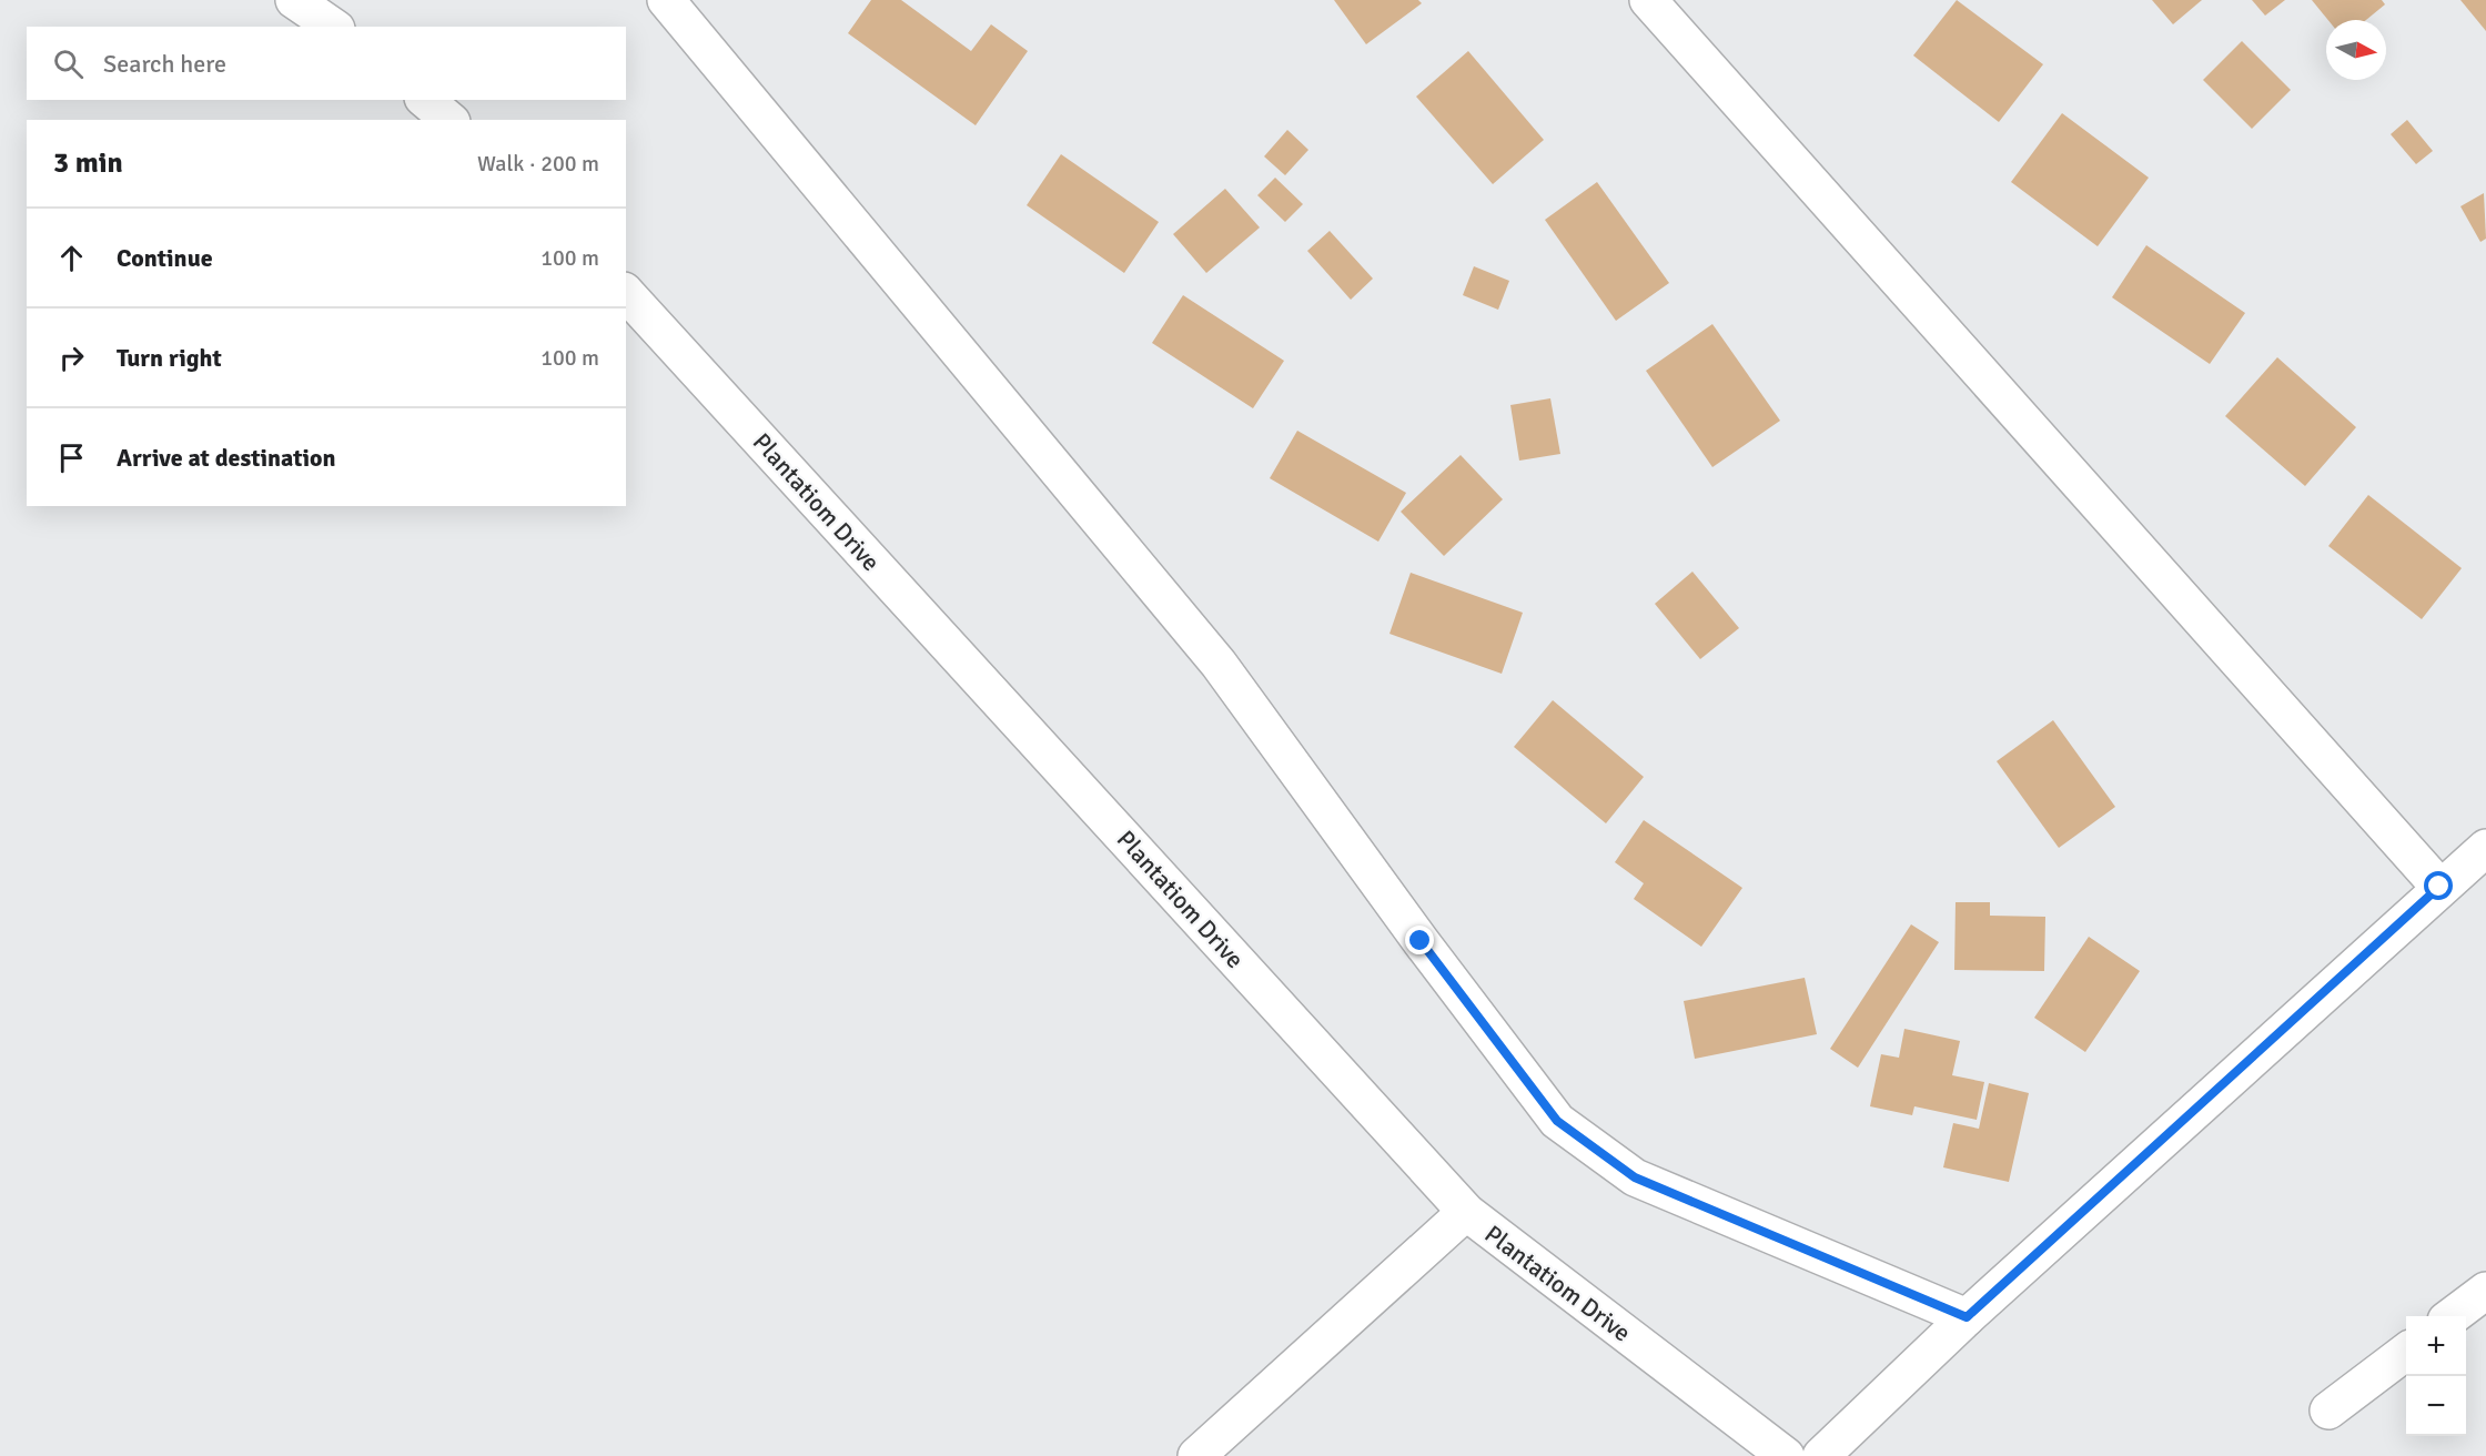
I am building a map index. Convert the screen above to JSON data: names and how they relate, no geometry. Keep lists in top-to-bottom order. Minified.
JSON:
{"streets":{"street":["Plantatiom Drive"]},"north":"right","page":{"search":"Search here","heading":["3 min","Walk · 200 m"],"list":[["Continue","100 m"],["Turn right","100 m"],"Arrive at destination"],"map_buttons":["+","−"]}}
